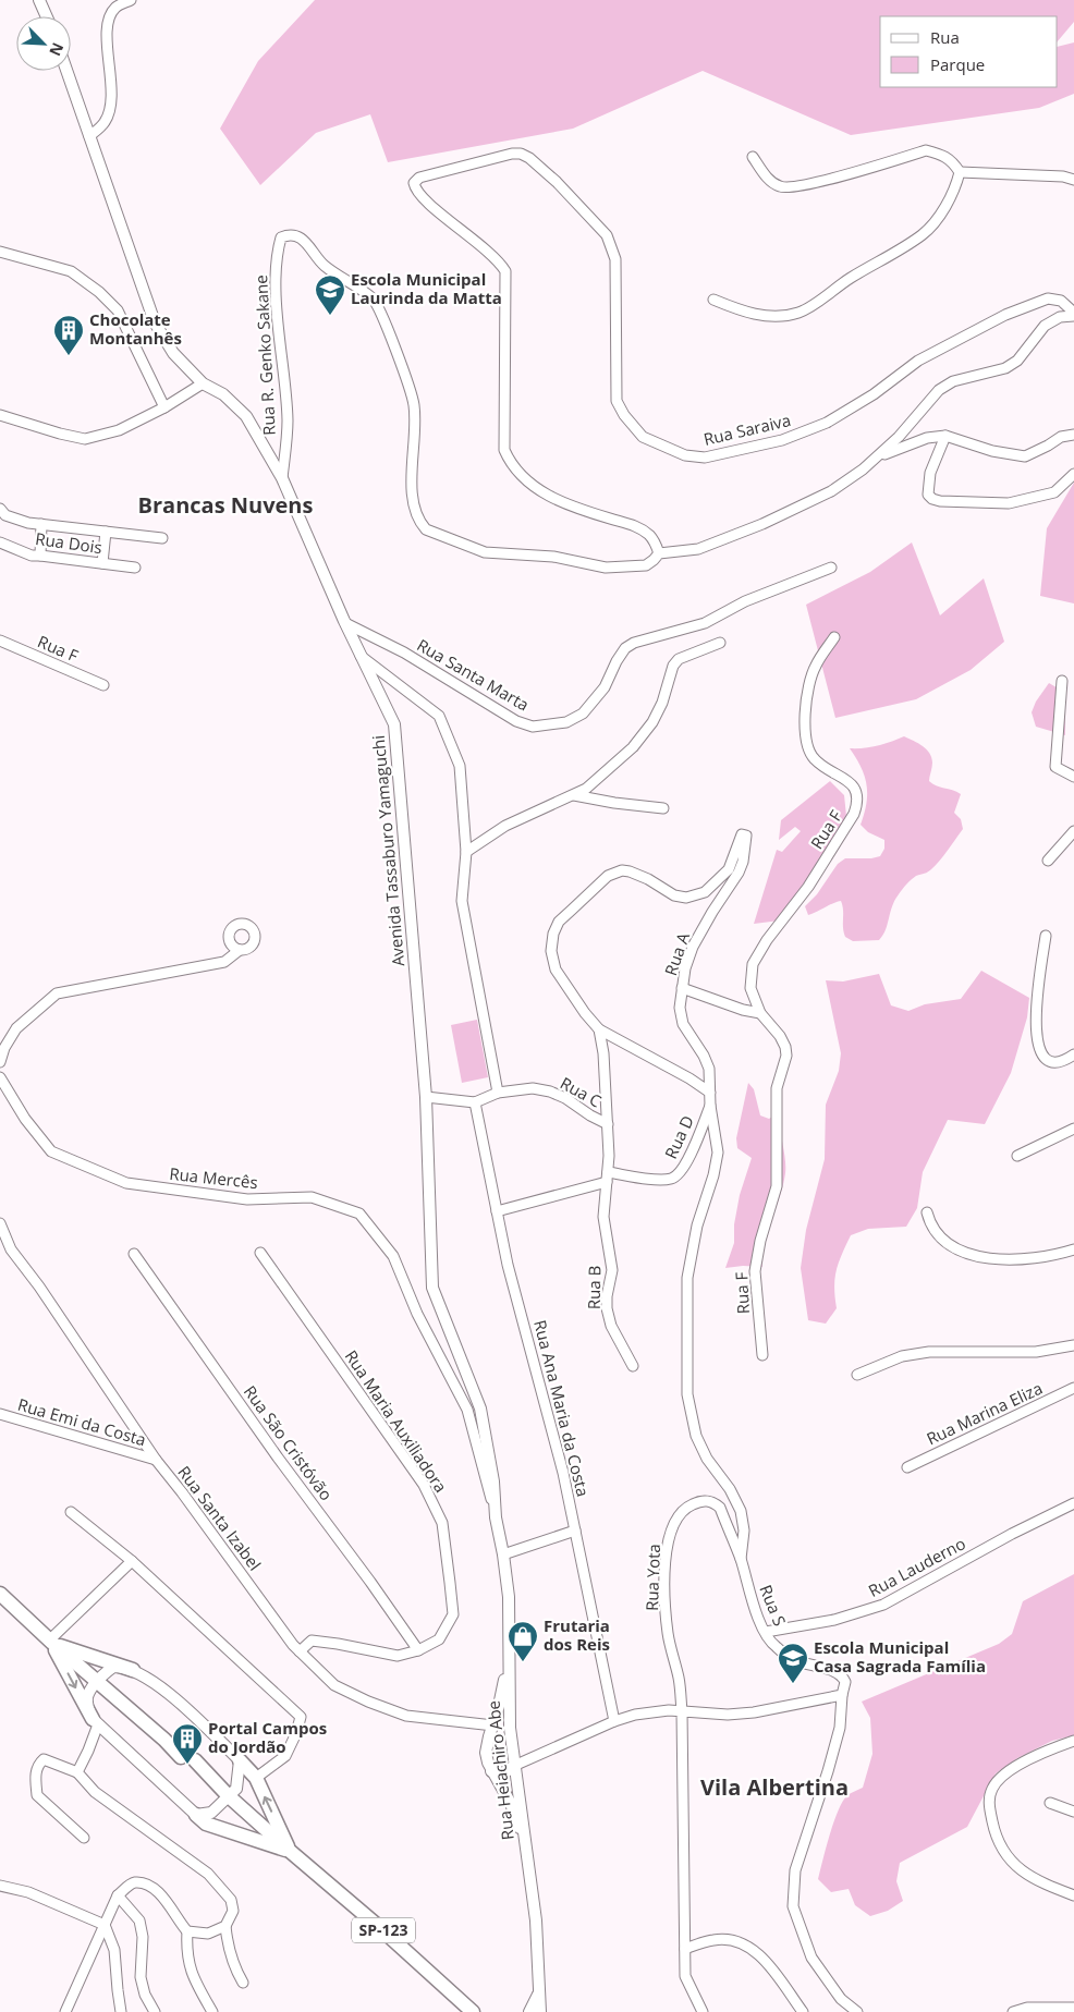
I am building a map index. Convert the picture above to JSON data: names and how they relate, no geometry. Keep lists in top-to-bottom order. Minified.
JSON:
{"streets":{"main road":["SP-123"],"street":["Rua R. Genko Sakane","Rua Saraiva","Rua Dois","Rua F","Rua Santa Marta","Avenida Tassaburo Yamaguchi","Rua A","Rua C","Rua D","Rua Mercês","Rua B","Rua Ana Maria da Costa","Rua Marina Eliza","Rua Maria Auxiliadora","Rua Emi da Costa","Rua São Cristóvão","Rua Santa Izabel","Rua Lauderno","Rua Yota","Rua S","Rua Heiachiro Abe"]},"crossings":[["Rua R. Genko Sakane","Rua Saraiva"],["Rua R. Genko Sakane","Avenida Tassaburo Yamaguchi"],["Rua Santa Marta","Avenida Tassaburo Yamaguchi"],["Avenida Tassaburo Yamaguchi","Rua Mercês"],["Avenida Tassaburo Yamaguchi","Rua Heiachiro Abe"],["Rua A","Rua D"],["Rua A","Rua B"],["Rua C","Rua B"],["Rua C","Rua Ana Maria da Costa"],["Rua D","Rua B"],["Rua D","Rua Ana Maria da Costa"],["Rua Maria Auxiliadora","Rua São Cristóvão"],["Rua Maria Auxiliadora","Rua Santa Izabel"],["Rua Emi da Costa","Rua Santa Izabel"],["Rua Santa Izabel","Rua Heiachiro Abe"],["Rua Lauderno","Rua S"],["Rua Yota","Rua S"]],"districts":["Brancas Nuvens","Vila Albertina"],"places":{"school or university":["Escola Municipal Laurinda da Matta","Escola Municipal Casa Sagrada Família"],"building":["Chocolate Montanhês","Portal Campos do Jordão"],"shop":["Frutaria dos Reis"]},"legend":["Rua","Parque"],"north":"bottom right"}
